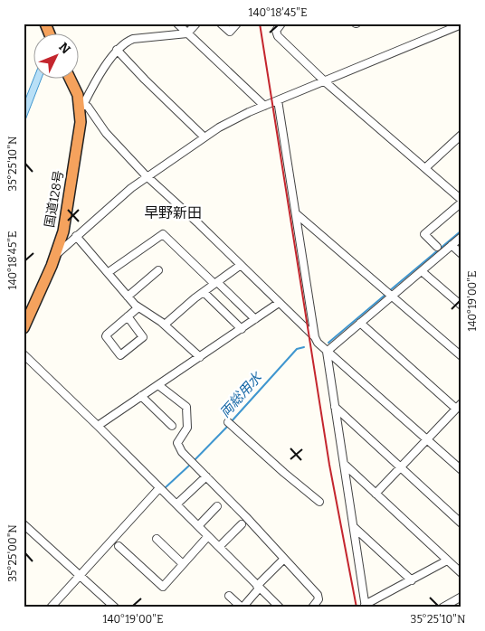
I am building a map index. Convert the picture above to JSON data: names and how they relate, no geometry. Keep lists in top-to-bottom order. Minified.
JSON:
{"streets":{"highway":["国道128号"]},"districts":["早野新田"],"water":["両総用水"],"north":"top right","coordinates":["140°18'45\"E","35°25'10\"N","140°19'00\"E","35°25'00\"N"]}
